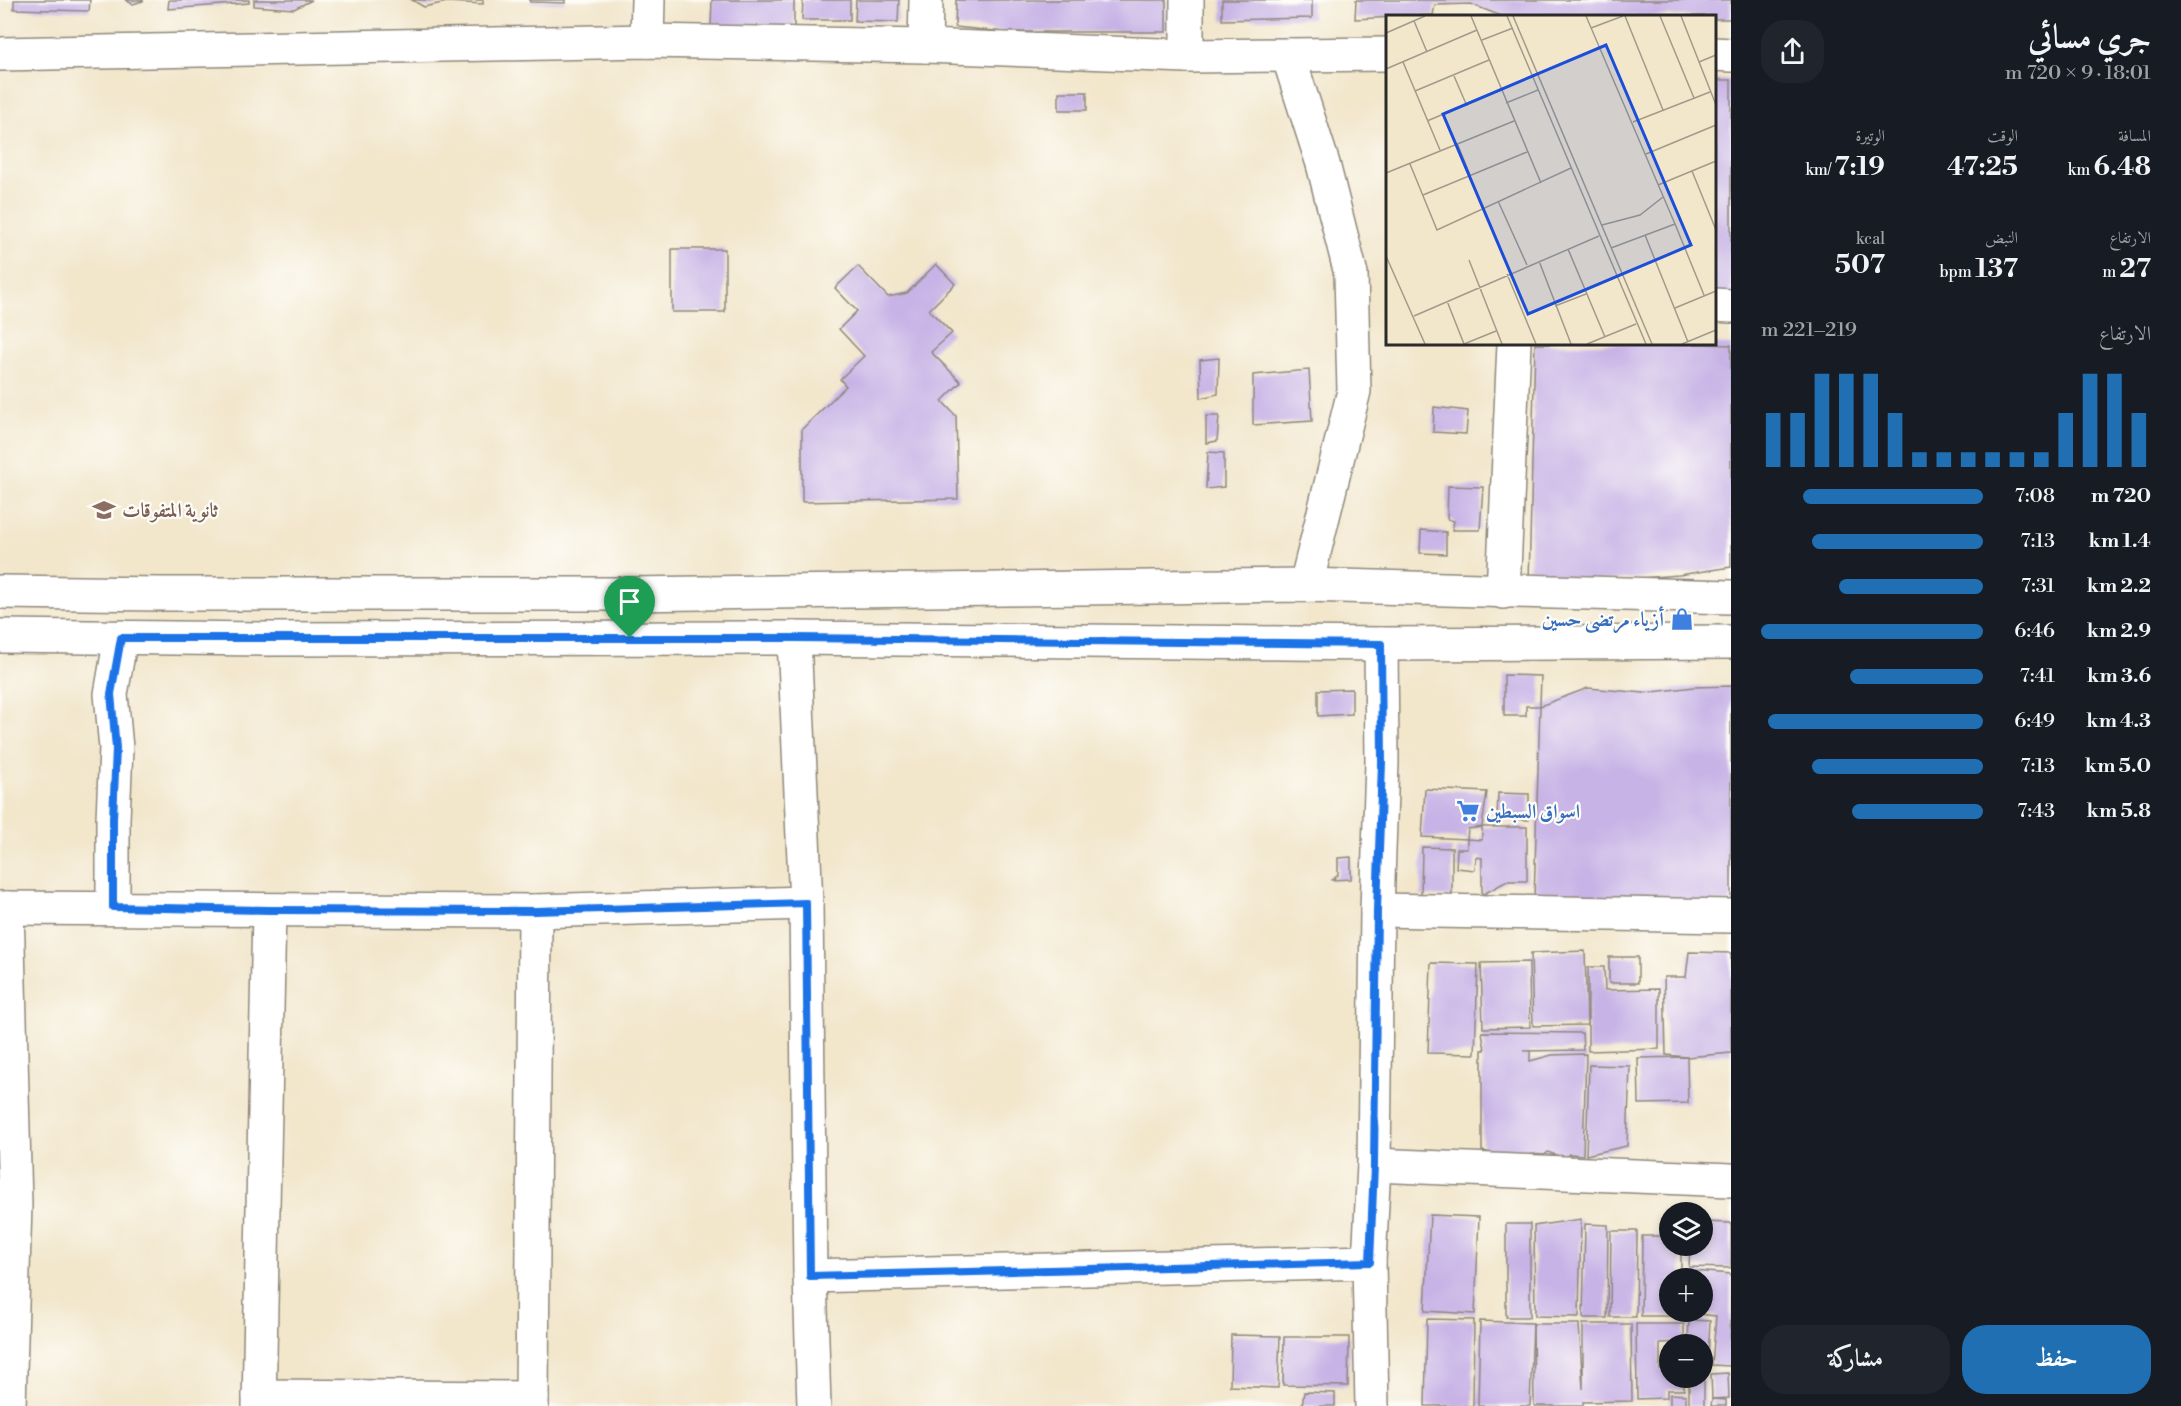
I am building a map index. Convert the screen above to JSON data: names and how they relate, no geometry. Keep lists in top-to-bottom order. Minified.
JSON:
{"places":{"school or university":["ثانوية المتفوقات"],"shop":["أزياء مرتضى حسين"],"supermarket":["اسواق السبطين"]},"page":{"heading":["جري مسائي","18:01 · 9 × 720 m"],"stats":[["المسافة","6.48 km"],["الوقت","47:25"],["الوتيرة","7:19 /km"],["الارتفاع","27 m"],["النبض","137 bpm"],["kcal","507"]],"chart":["الارتفاع","219–221 m"],"list":[{"name":"720 m","note":"7:08"},{"name":"1.4 km","note":"7:13"},{"name":"2.2 km","note":"7:31"},{"name":"2.9 km","note":"6:46"},{"name":"3.6 km","note":"7:41"},{"name":"4.3 km","note":"6:49"},{"name":"5.0 km","note":"7:13"},{"name":"5.8 km","note":"7:43"}],"map_buttons":["+","−"],"buttons":["حفظ","مشاركة"]}}
